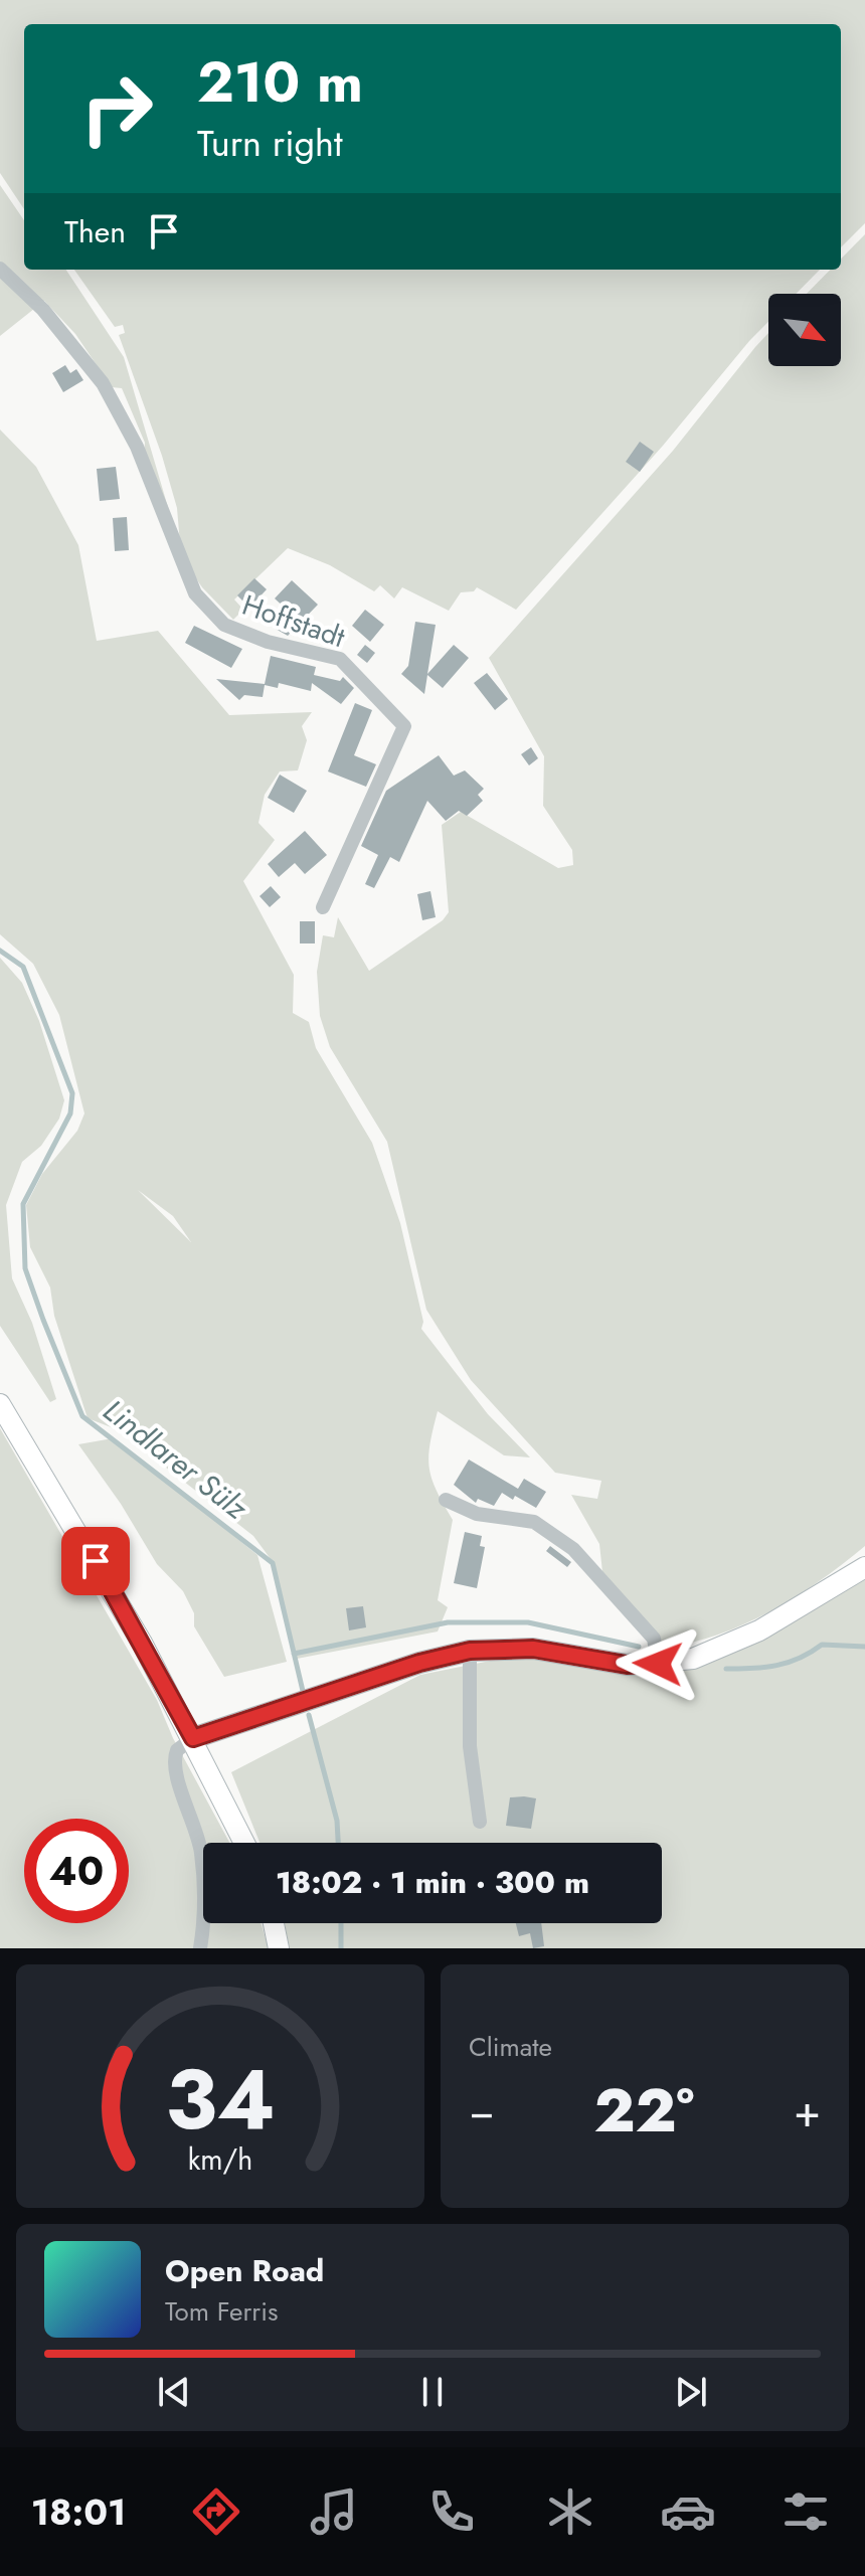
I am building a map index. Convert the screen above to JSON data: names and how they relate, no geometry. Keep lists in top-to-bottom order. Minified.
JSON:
{"streets":{"street":["Hoffstadt"]},"water":["Lindlarer Sülz"],"north":"bottom right","page":{"turn":["210 m","Turn right"],"then":"Then","limit":"40","trip":"18:02 · 1 min · 300 m","tile":"Climate","heat":["−","22°","+"],"song":["Open Road","Tom Ferris"],"tabs":"18:01","gauge":["34","km/h"]}}
